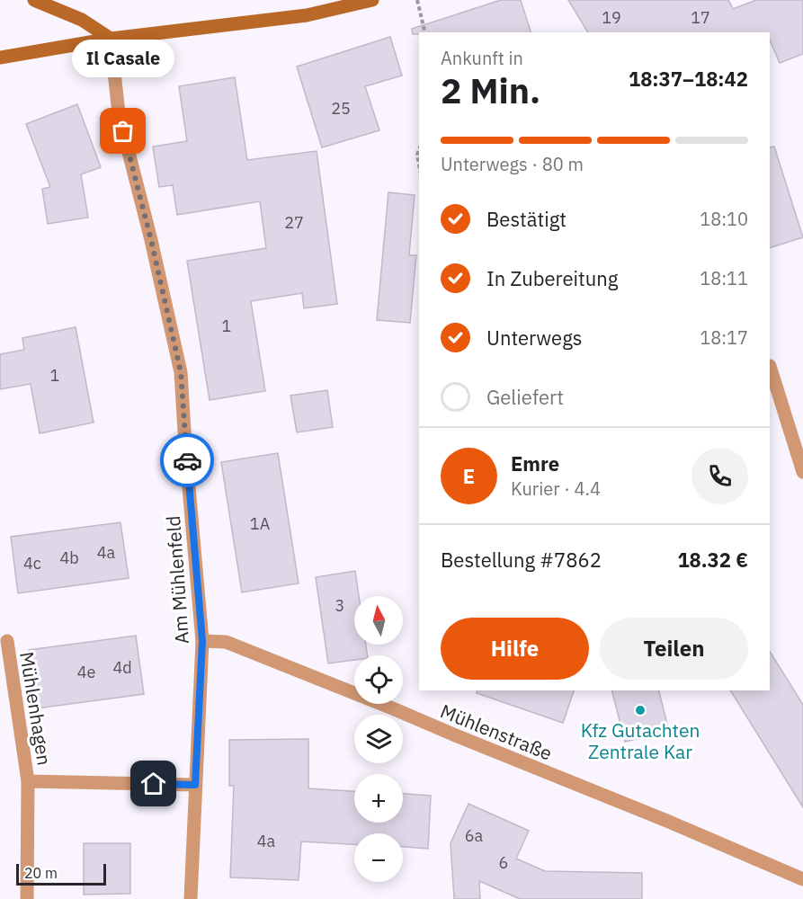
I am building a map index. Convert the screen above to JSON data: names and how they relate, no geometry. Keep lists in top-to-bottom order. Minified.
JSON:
{"streets":{"street":["Am Mühlenfeld","Mühlenhagen","Mühlenstraße"]},"crossings":[["Am Mühlenfeld","Mühlenhagen"],["Am Mühlenfeld","Mühlenstraße"]],"places":["Il Casale","Kfz Gutachten Zentrale Kar"],"house_numbers":["19","17","25","27","1","1","1A","4a","4b","4c","3","4d","4e","6a","4a","6"],"scale_bar":"20 m","north":"top","page":{"heading":["2 Min.","Ankunft in","18:37–18:42"],"panel":["Emre","Kurier · 4.4","Bestellung #7862","18.32 €"],"bubble":"Il Casale","bar":"Unterwegs · 80 m","list":[["Bestätigt","18:10"],["In Zubereitung","18:11"],["Unterwegs","18:17"],"Geliefert"],"round":"E","map_buttons":["+","−"],"buttons":["Hilfe","Teilen"],"scale":"20 m"}}
